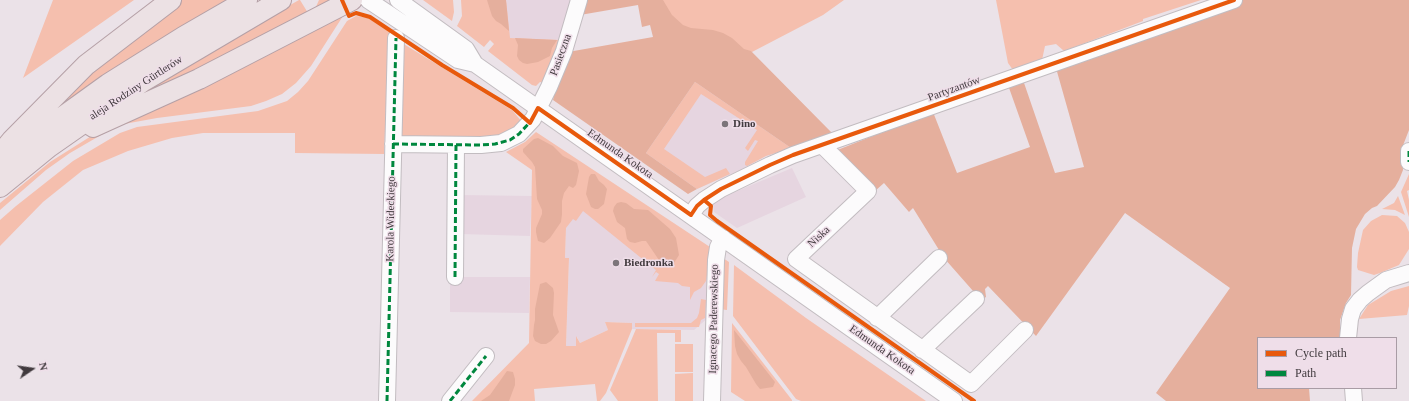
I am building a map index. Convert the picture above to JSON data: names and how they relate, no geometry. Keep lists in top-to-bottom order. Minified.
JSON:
{"streets":{"main road":["aleja Rodziny Gürtlerów"],"street":["Pasieczna","Partyzantów","Edmunda Kokota","Karola Wideckiego","Niska","Ignacego Paderewskiego"]},"crossings":[["Pasieczna","Edmunda Kokota"],["Pasieczna","Karola Wideckiego"],["Partyzantów","Edmunda Kokota"],["Partyzantów","Niska"],["Edmunda Kokota","Ignacego Paderewskiego"]],"places":["Dino","Biedronka"],"legend":["Cycle path","Path"],"north":"right"}
